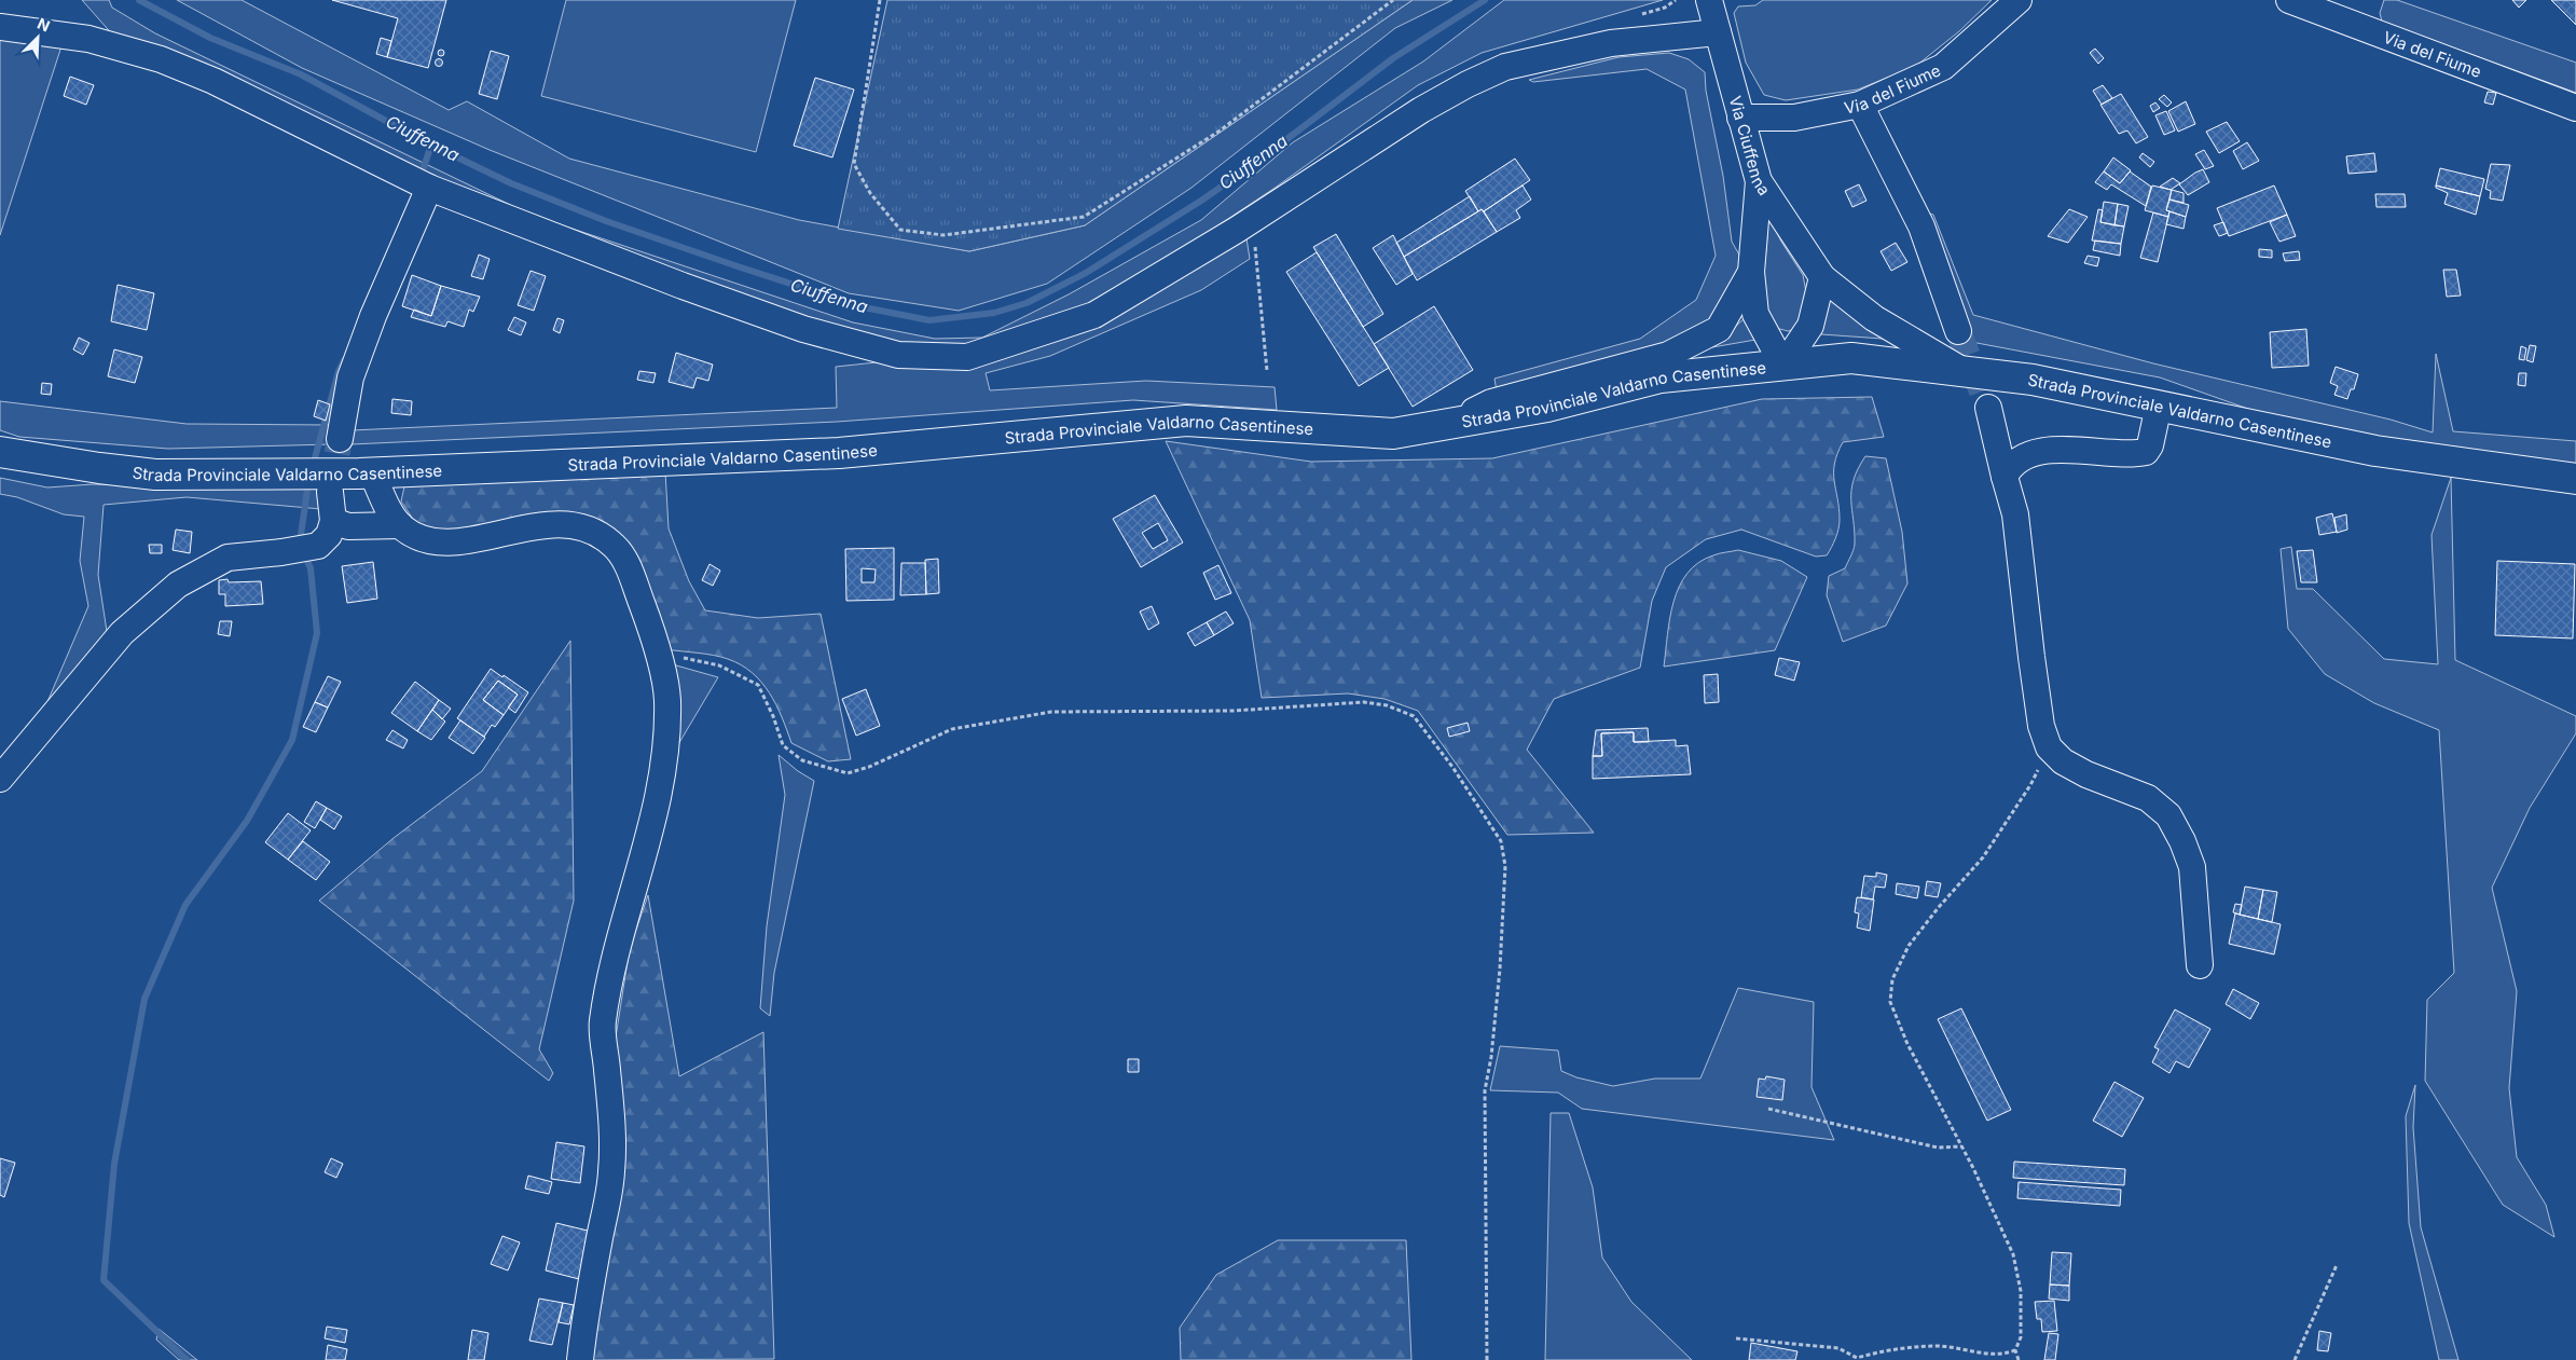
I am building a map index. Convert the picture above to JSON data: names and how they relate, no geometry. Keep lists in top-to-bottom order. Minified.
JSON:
{"streets":{"main road":["Strada Provinciale Valdarno Casentinese"],"street":["Via del Fiume","Via Ciuffenna"]},"crossings":[["Via del Fiume","Via Ciuffenna"],["Via Ciuffenna","Strada Provinciale Valdarno Casentinese"]],"water":["Ciuffenna"],"north":"top right"}
